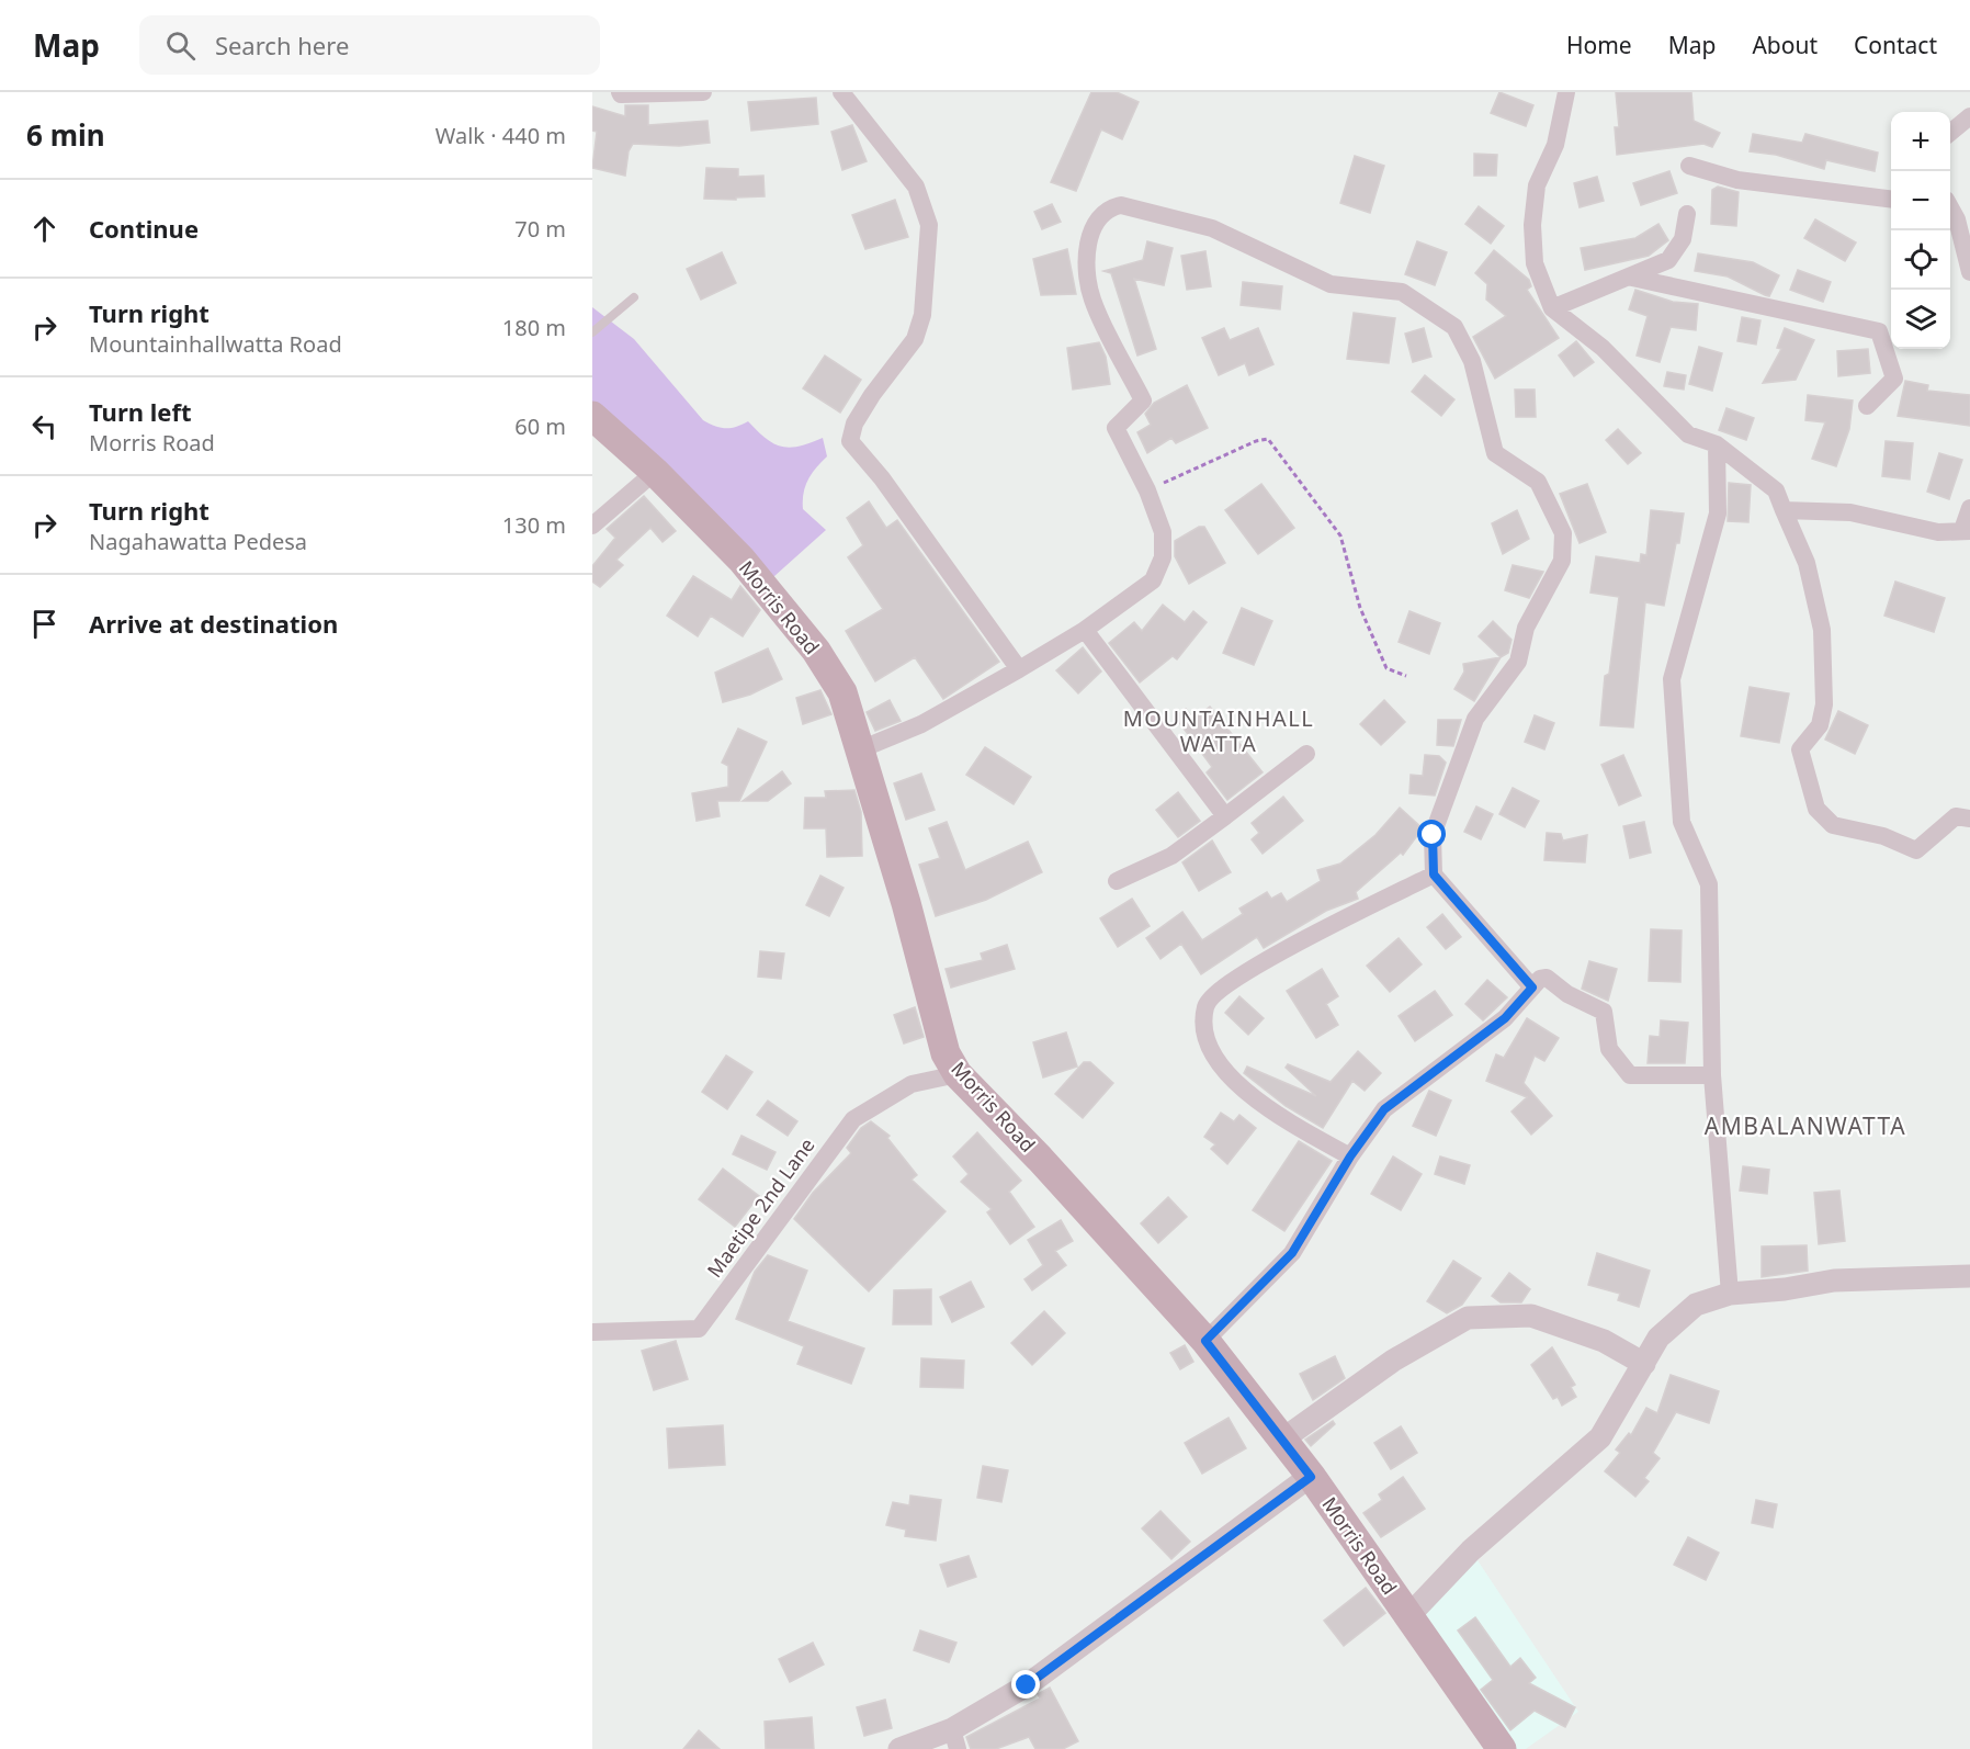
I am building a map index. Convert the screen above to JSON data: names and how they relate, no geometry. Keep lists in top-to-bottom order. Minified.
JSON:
{"streets":{"main road":["Morris Road"],"street":["Maetipe 2nd Lane"]},"crossings":[["Morris Road","Maetipe 2nd Lane"]],"districts":["MOUNTAINHALL WATTA","AMBALANWATTA"],"page":{"header":"Map","search":"Search here","nav":["Home","Map","About","Contact"],"heading":["6 min","Walk · 440 m"],"map_buttons":["+","−"],"list":[["Continue","70 m"],["Turn right","Mountainhallwatta Road","180 m"],["Turn left","Morris Road","60 m"],["Turn right","Nagahawatta Pedesa","130 m"],"Arrive at destination"]}}
